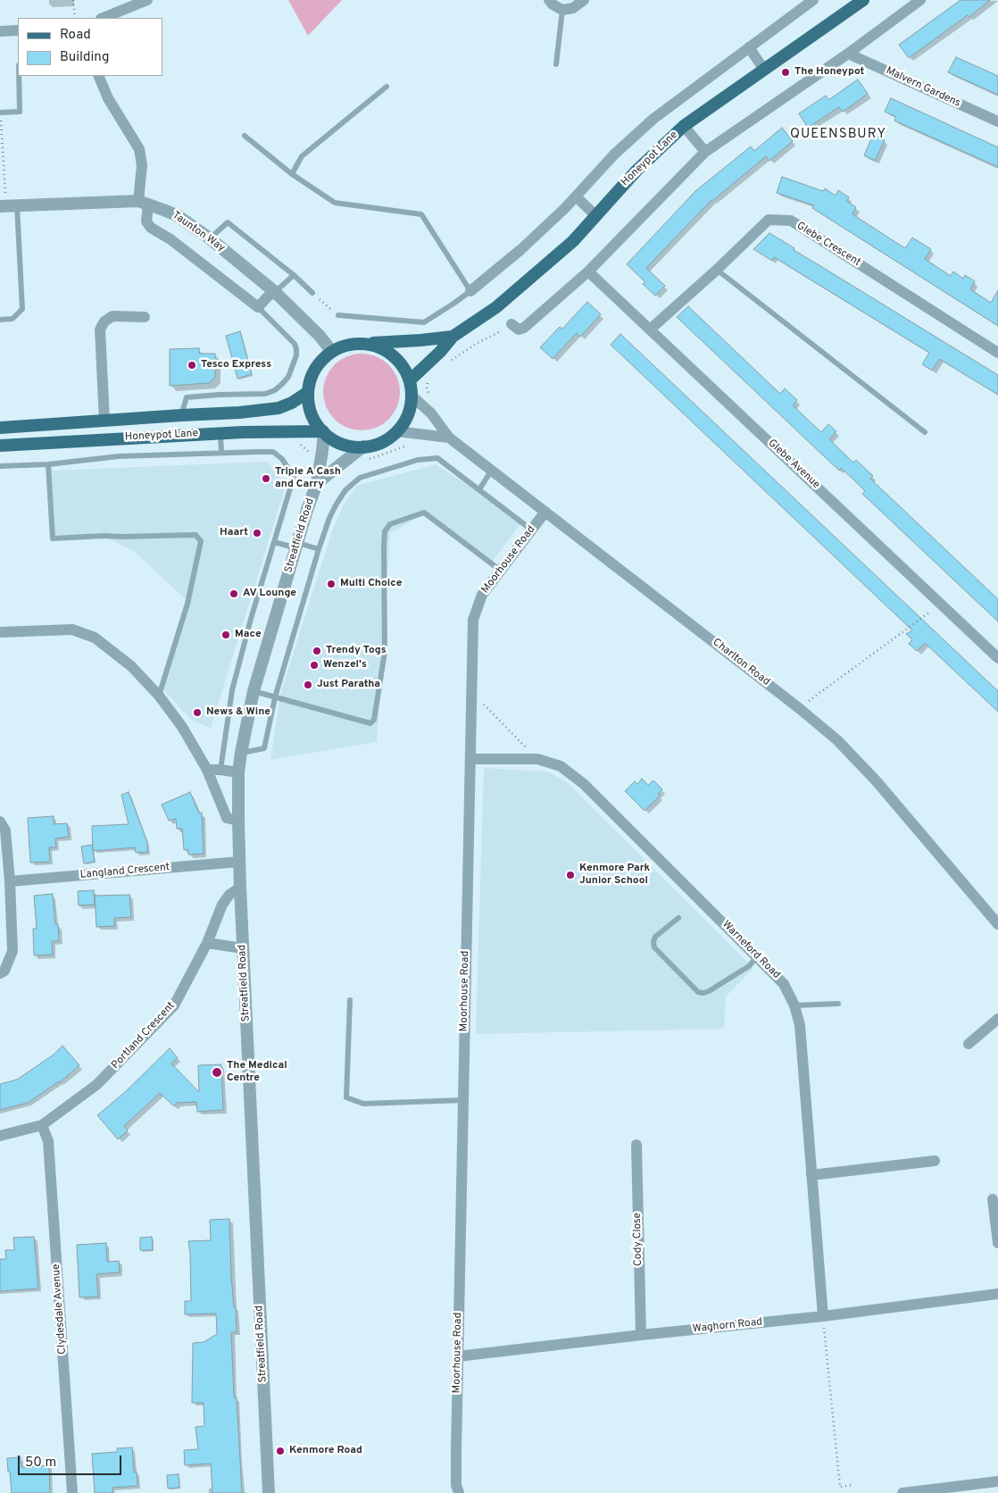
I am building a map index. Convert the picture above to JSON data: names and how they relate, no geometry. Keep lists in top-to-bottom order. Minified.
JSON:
{"streets":{"main road":["Honeypot Lane"],"street":["Malvern Gardens","Taunton Way","Glebe Crescent","Glebe Avenue","Streatfield Road","Moorhouse Road","Charlton Road","Langland Crescent","Warneford Road","Portland Crescent","Cody Close","Clydesdale Avenue","Waghorn Road"]},"crossings":[["Honeypot Lane","Taunton Way"],["Honeypot Lane","Streatfield Road"],["Honeypot Lane","Charlton Road"],["Taunton Way","Streatfield Road"],["Taunton Way","Charlton Road"],["Glebe Crescent","Glebe Avenue"],["Streatfield Road","Charlton Road"],["Streatfield Road","Langland Crescent"],["Streatfield Road","Portland Crescent"],["Moorhouse Road","Charlton Road"],["Moorhouse Road","Warneford Road"],["Moorhouse Road","Waghorn Road"],["Warneford Road","Waghorn Road"],["Portland Crescent","Clydesdale Avenue"],["Cody Close","Waghorn Road"]],"districts":["QUEENSBURY"],"places":["The Honeypot","Tesco Express","Triple A Cash and Carry","Haart","Multi Choice","AV Lounge","Mace","Trendy Togs","Wenzel's","Just Paratha","News & Wine","Kenmore Park Junior School","The Medical Centre","Kenmore Road"],"legend":["Road","Building"],"scale_bar":"50 m"}
